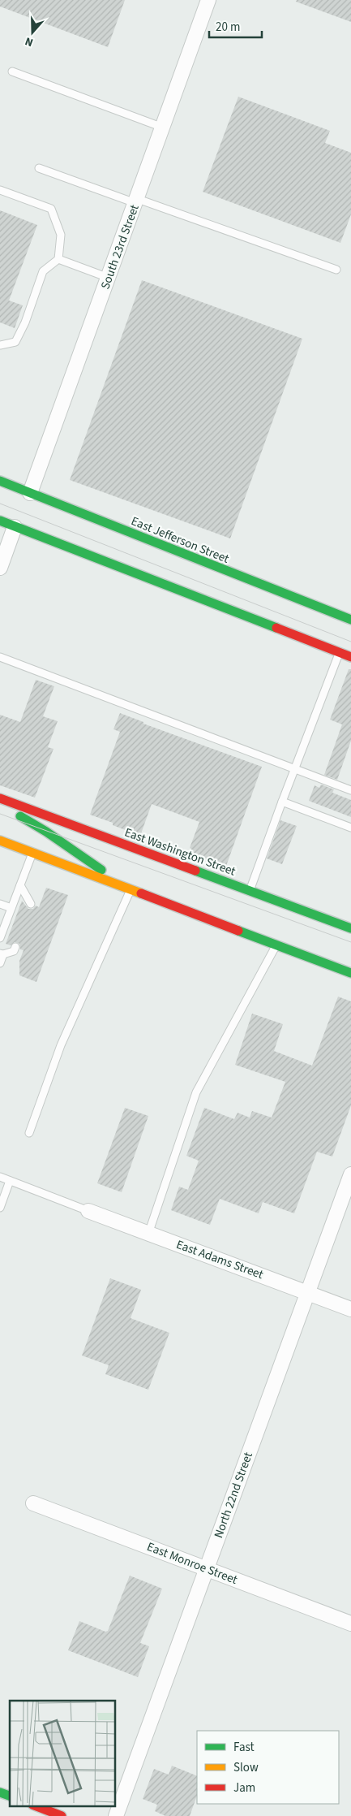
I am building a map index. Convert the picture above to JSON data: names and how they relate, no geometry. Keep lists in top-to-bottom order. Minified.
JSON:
{"streets":{"main road":["East Jefferson Street","East Washington Street"],"street":["South 23rd Street","East Adams Street","North 22nd Street","East Monroe Street"]},"crossings":[["South 23rd Street","East Jefferson Street"],["East Adams Street","North 22nd Street"],["North 22nd Street","East Monroe Street"]],"legend":["Fast","Slow","Jam"],"scale_bar":"20 m","north":"bottom"}
